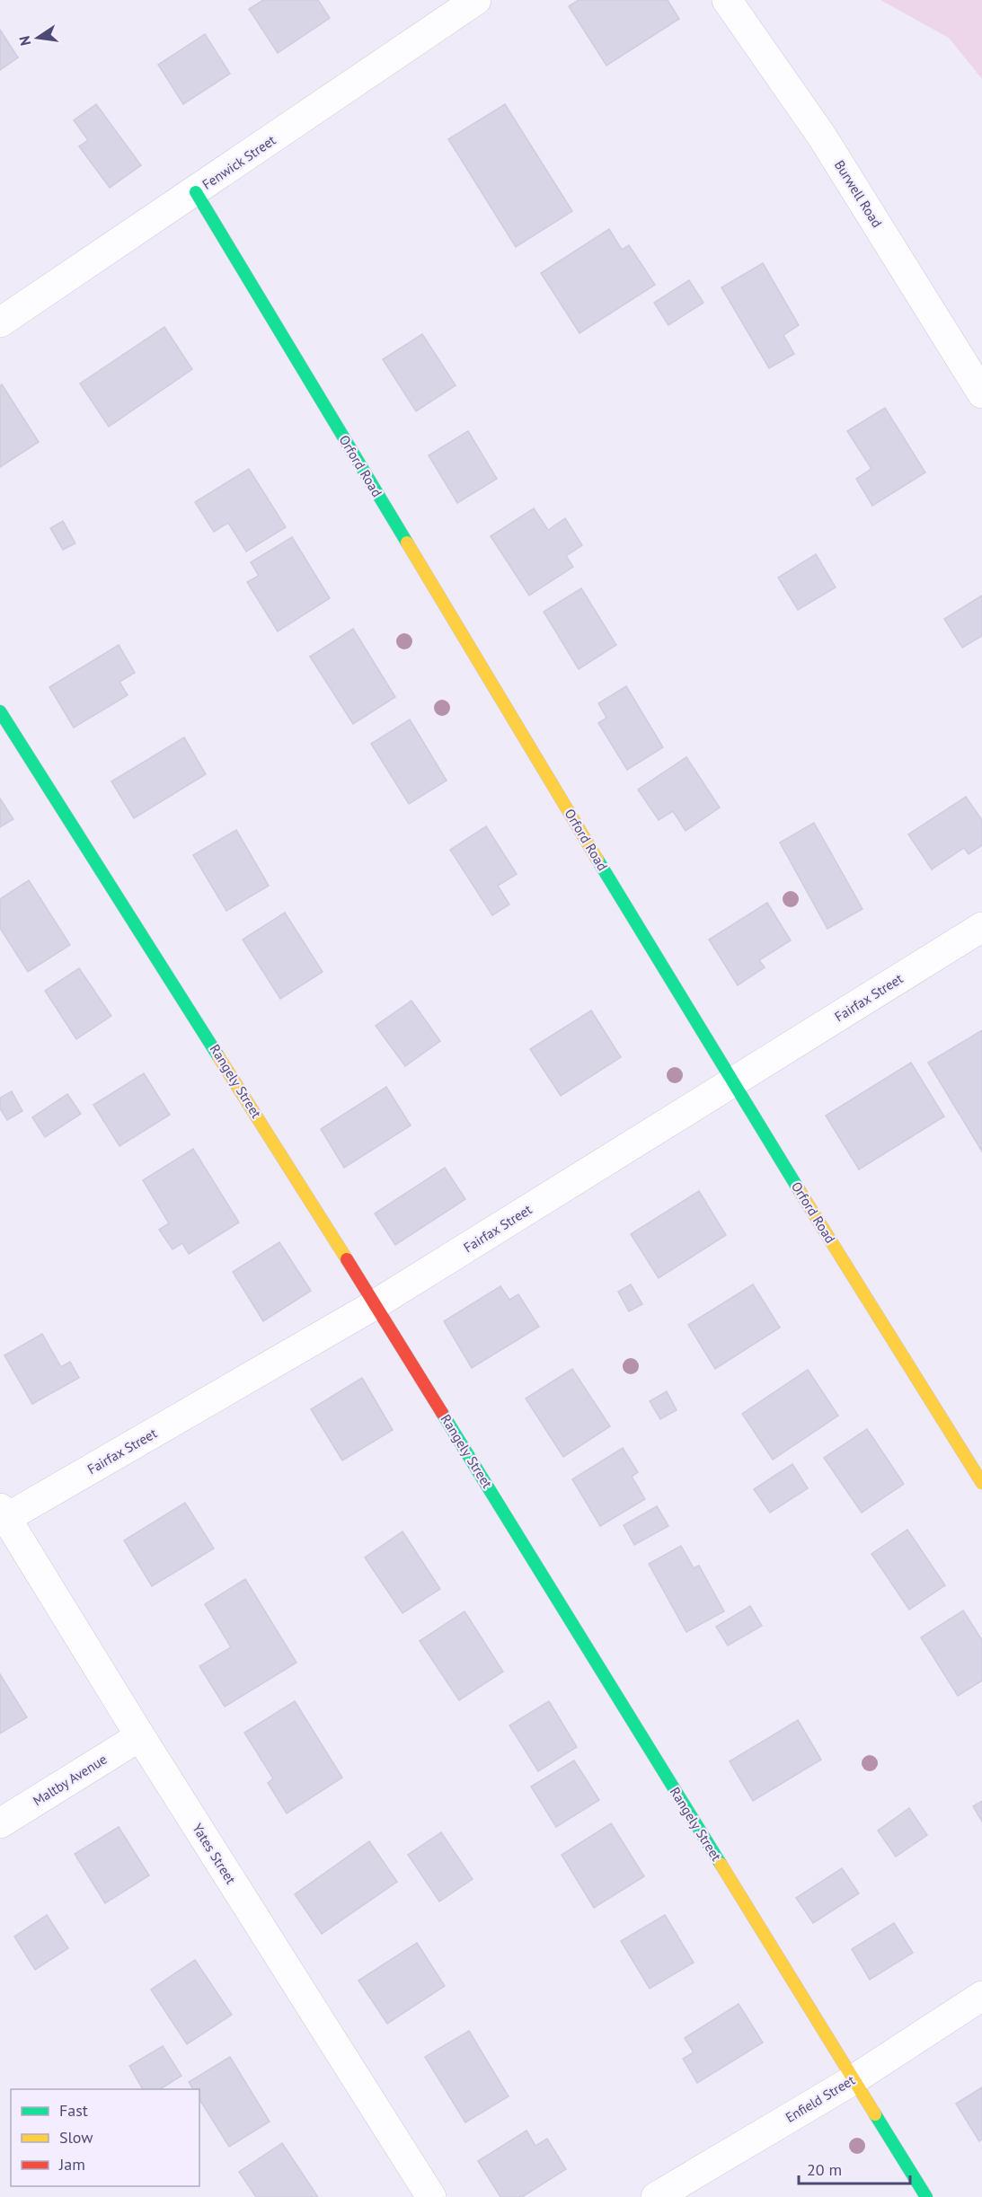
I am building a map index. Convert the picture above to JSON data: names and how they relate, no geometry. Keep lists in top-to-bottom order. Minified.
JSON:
{"streets":{"street":["Fenwick Street","Burwell Road","Orford Road","Fairfax Street","Rangely Street","Maltby Avenue","Yates Street","Enfield Street"]},"crossings":[["Fenwick Street","Orford Road"],["Orford Road","Fairfax Street"],["Fairfax Street","Rangely Street"],["Fairfax Street","Yates Street"],["Rangely Street","Enfield Street"],["Maltby Avenue","Yates Street"]],"legend":["Fast","Slow","Jam"],"scale_bar":"20 m","north":"left"}
